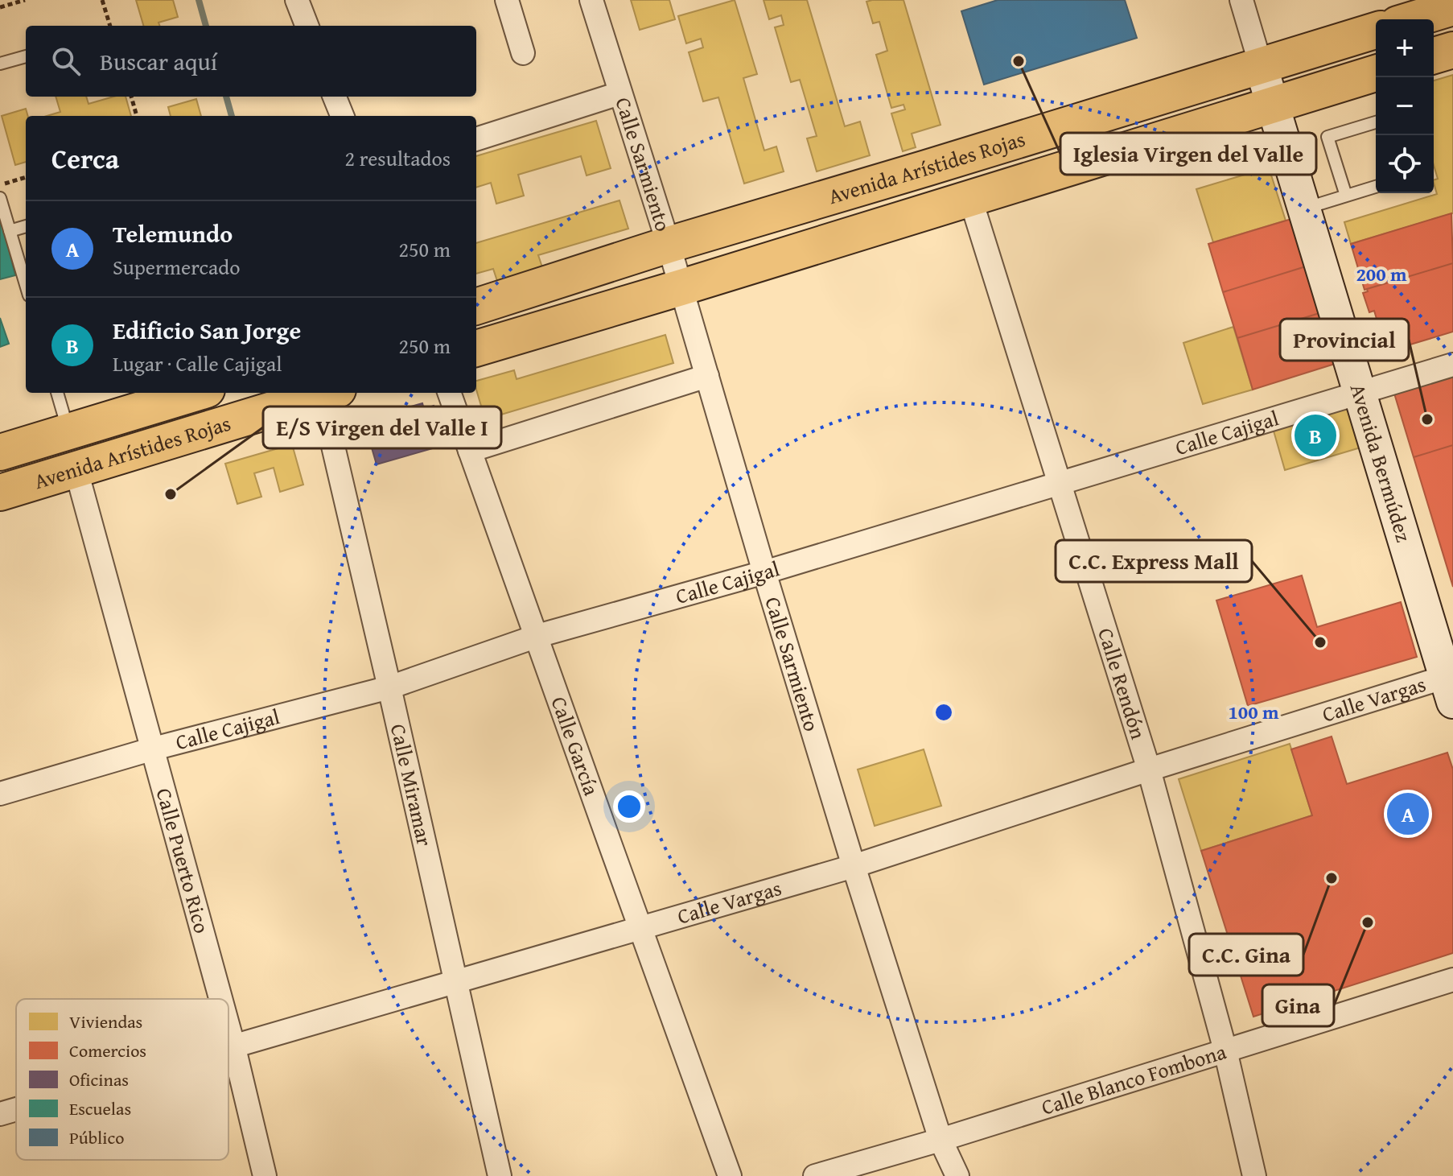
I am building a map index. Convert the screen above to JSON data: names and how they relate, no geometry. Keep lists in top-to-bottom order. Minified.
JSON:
{"streets":{"main road":["Avenida Arístides Rojas"],"street":["Calle Sarmiento","Calle Cajigal","Avenida Bermúdez","Calle Rendón","Calle Vargas","Calle García","Calle Miramar","Calle Puerto Rico","Calle Blanco Fombona"]},"crossings":[["Calle Sarmiento","Avenida Arístides Rojas"],["Calle Sarmiento","Calle Cajigal"],["Calle Sarmiento","Calle Vargas"],["Calle Sarmiento","Calle Blanco Fombona"],["Avenida Arístides Rojas","Avenida Bermúdez"],["Avenida Arístides Rojas","Calle Rendón"],["Avenida Arístides Rojas","Calle Puerto Rico"],["Calle Cajigal","Avenida Bermúdez"],["Calle Cajigal","Calle Rendón"],["Calle Cajigal","Calle García"],["Calle Cajigal","Calle Miramar"],["Calle Cajigal","Calle Puerto Rico"],["Avenida Bermúdez","Calle Vargas"],["Calle Rendón","Calle Vargas"],["Calle Rendón","Calle Blanco Fombona"],["Calle Vargas","Calle García"],["Calle Vargas","Calle Miramar"],["Calle Vargas","Calle Puerto Rico"]],"places":["Iglesia Virgen del Valle","Provincial","E/S Virgen del Valle I","C.C. Express Mall","C.C. Gina","Gina"],"legend":["Viviendas","Comercios","Oficinas","Escuelas","Público"],"page":{"map_buttons":["+","−"],"search":"Buscar aquí","heading":["Cerca","2 resultados"],"list":[{"mark":"A","name":"Telemundo","note":"Supermercado","value":"250 m"},{"mark":"B","name":"Edificio San Jorge","note":"Lugar · Calle Cajigal","value":"250 m"}],"pins":["B","A"]},"rings":["200 m","100 m"]}
